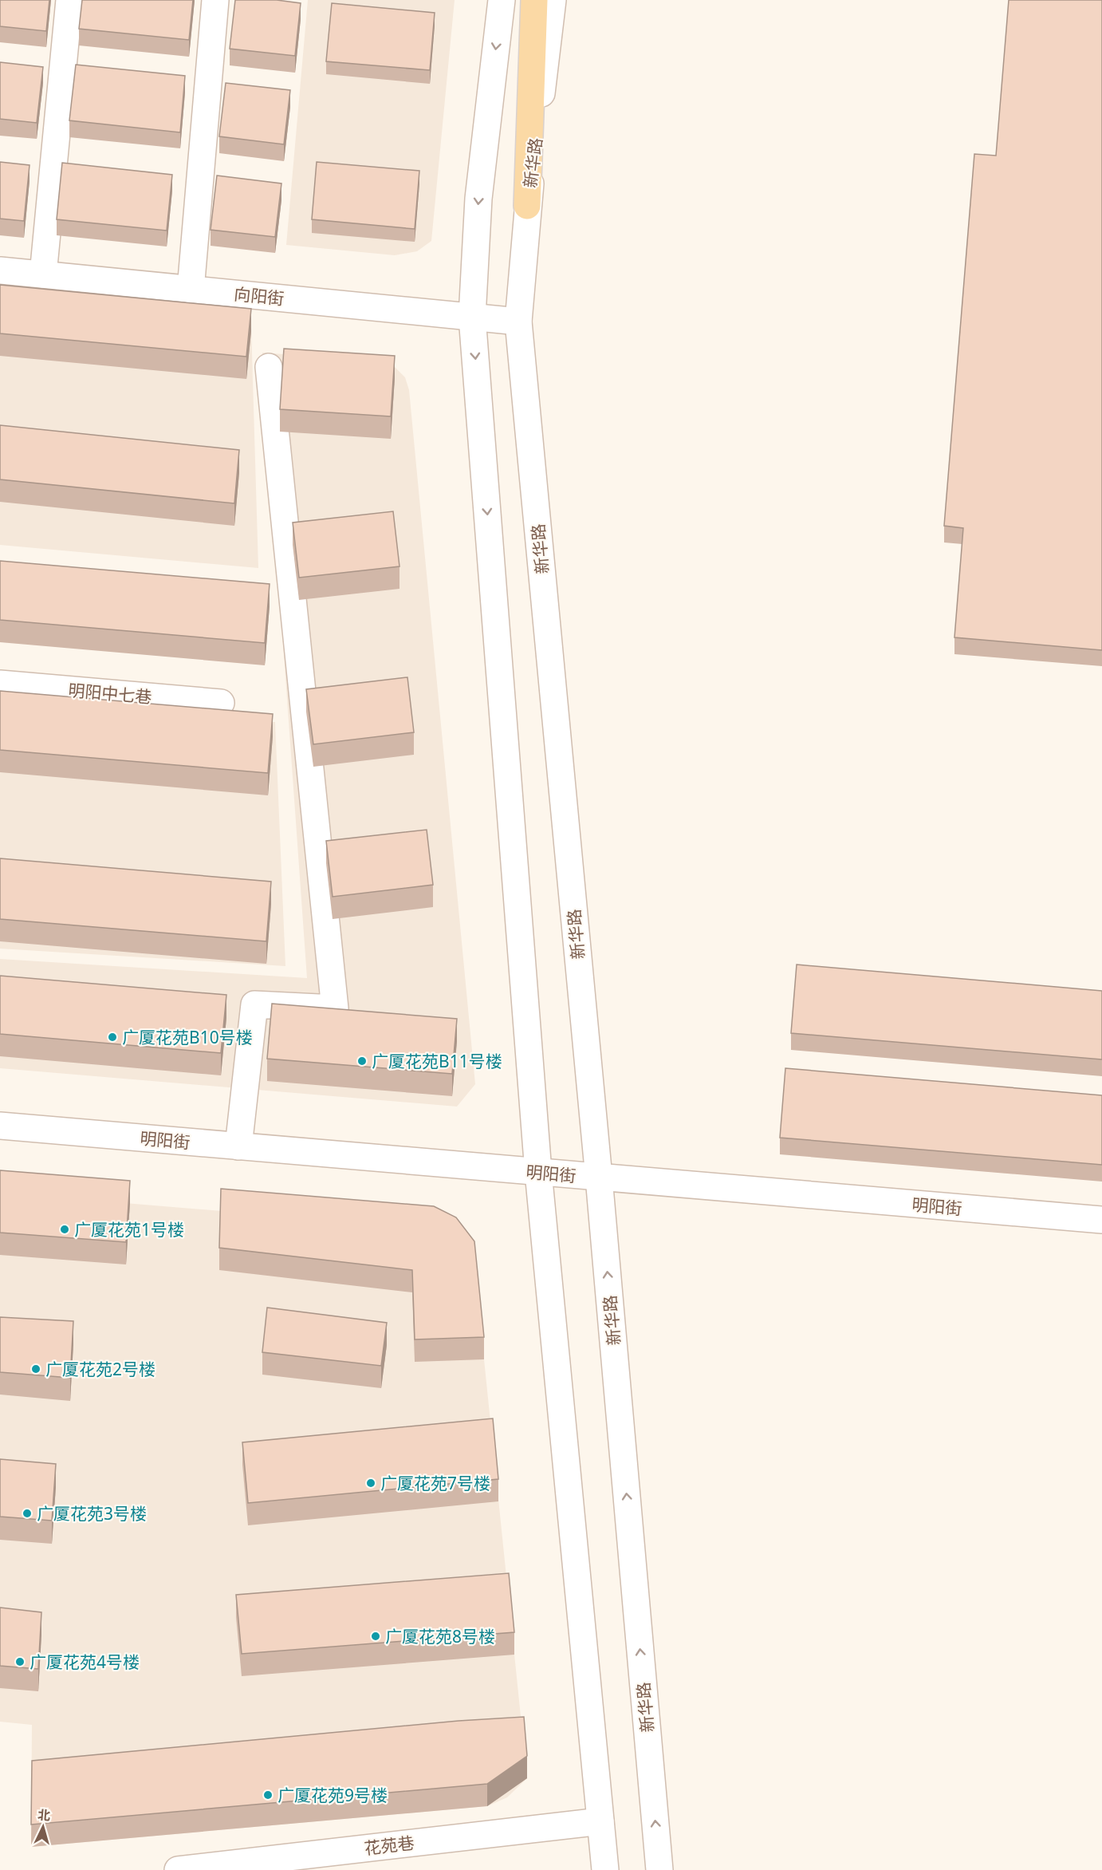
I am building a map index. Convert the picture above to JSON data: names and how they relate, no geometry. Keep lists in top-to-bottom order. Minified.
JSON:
{"streets":{"street":["新华路","向阳街","明阳中七巷","明阳街","花苑巷"]},"crossings":[["新华路","向阳街"],["新华路","明阳街"]],"places":["广厦花苑B10号楼","广厦花苑B11号楼","广厦花苑1号楼","广厦花苑2号楼","广厦花苑7号楼","广厦花苑3号楼","广厦花苑8号楼","广厦花苑4号楼","广厦花苑9号楼"],"north":"top"}
